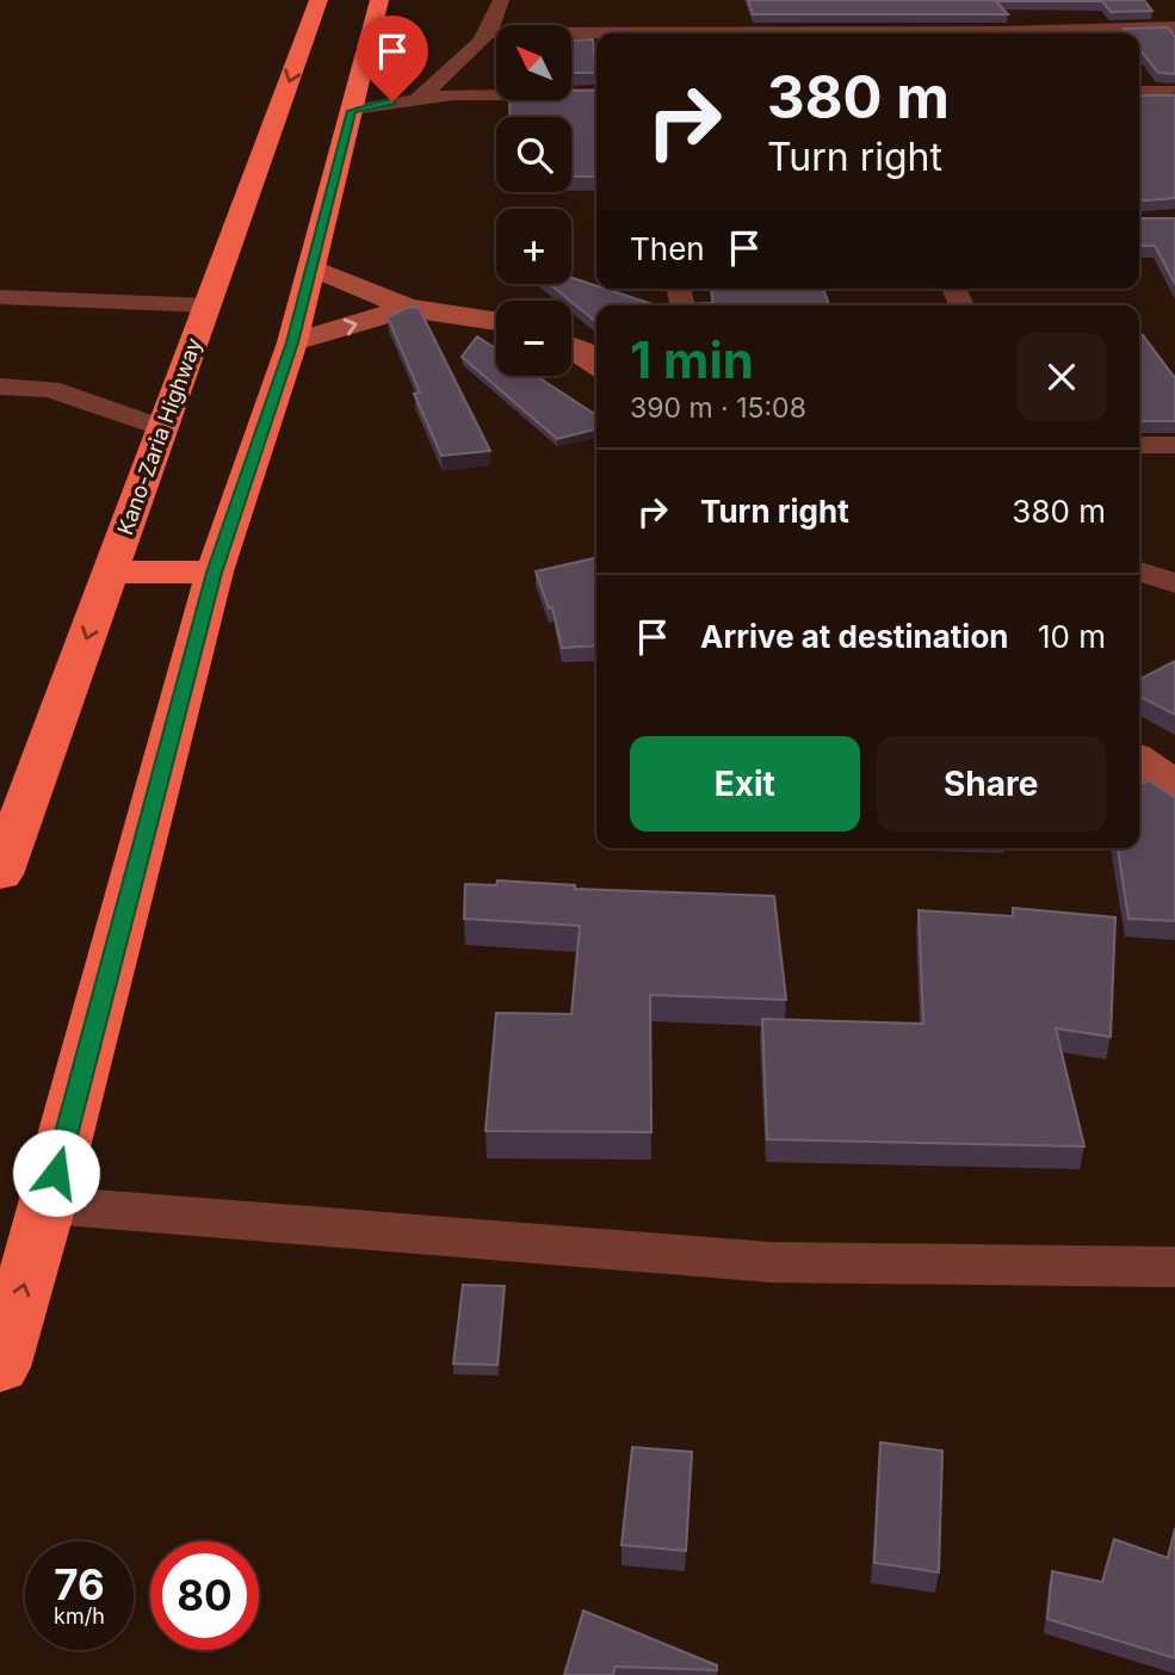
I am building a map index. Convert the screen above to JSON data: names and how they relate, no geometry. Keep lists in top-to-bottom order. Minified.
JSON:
{"streets":{"highway":["Kano-Zaria Highway"]},"north":"top left","page":{"map_buttons":["+","−"],"turn":["380 m","Turn right"],"then":"Then","heading":["1 min","390 m · 15:08"],"list":[{"name":"Turn right","value":"380 m"},{"name":"Arrive at destination","value":"10 m"}],"buttons":["Exit","Share"],"speed":"76 km/h","limit":"80"}}
